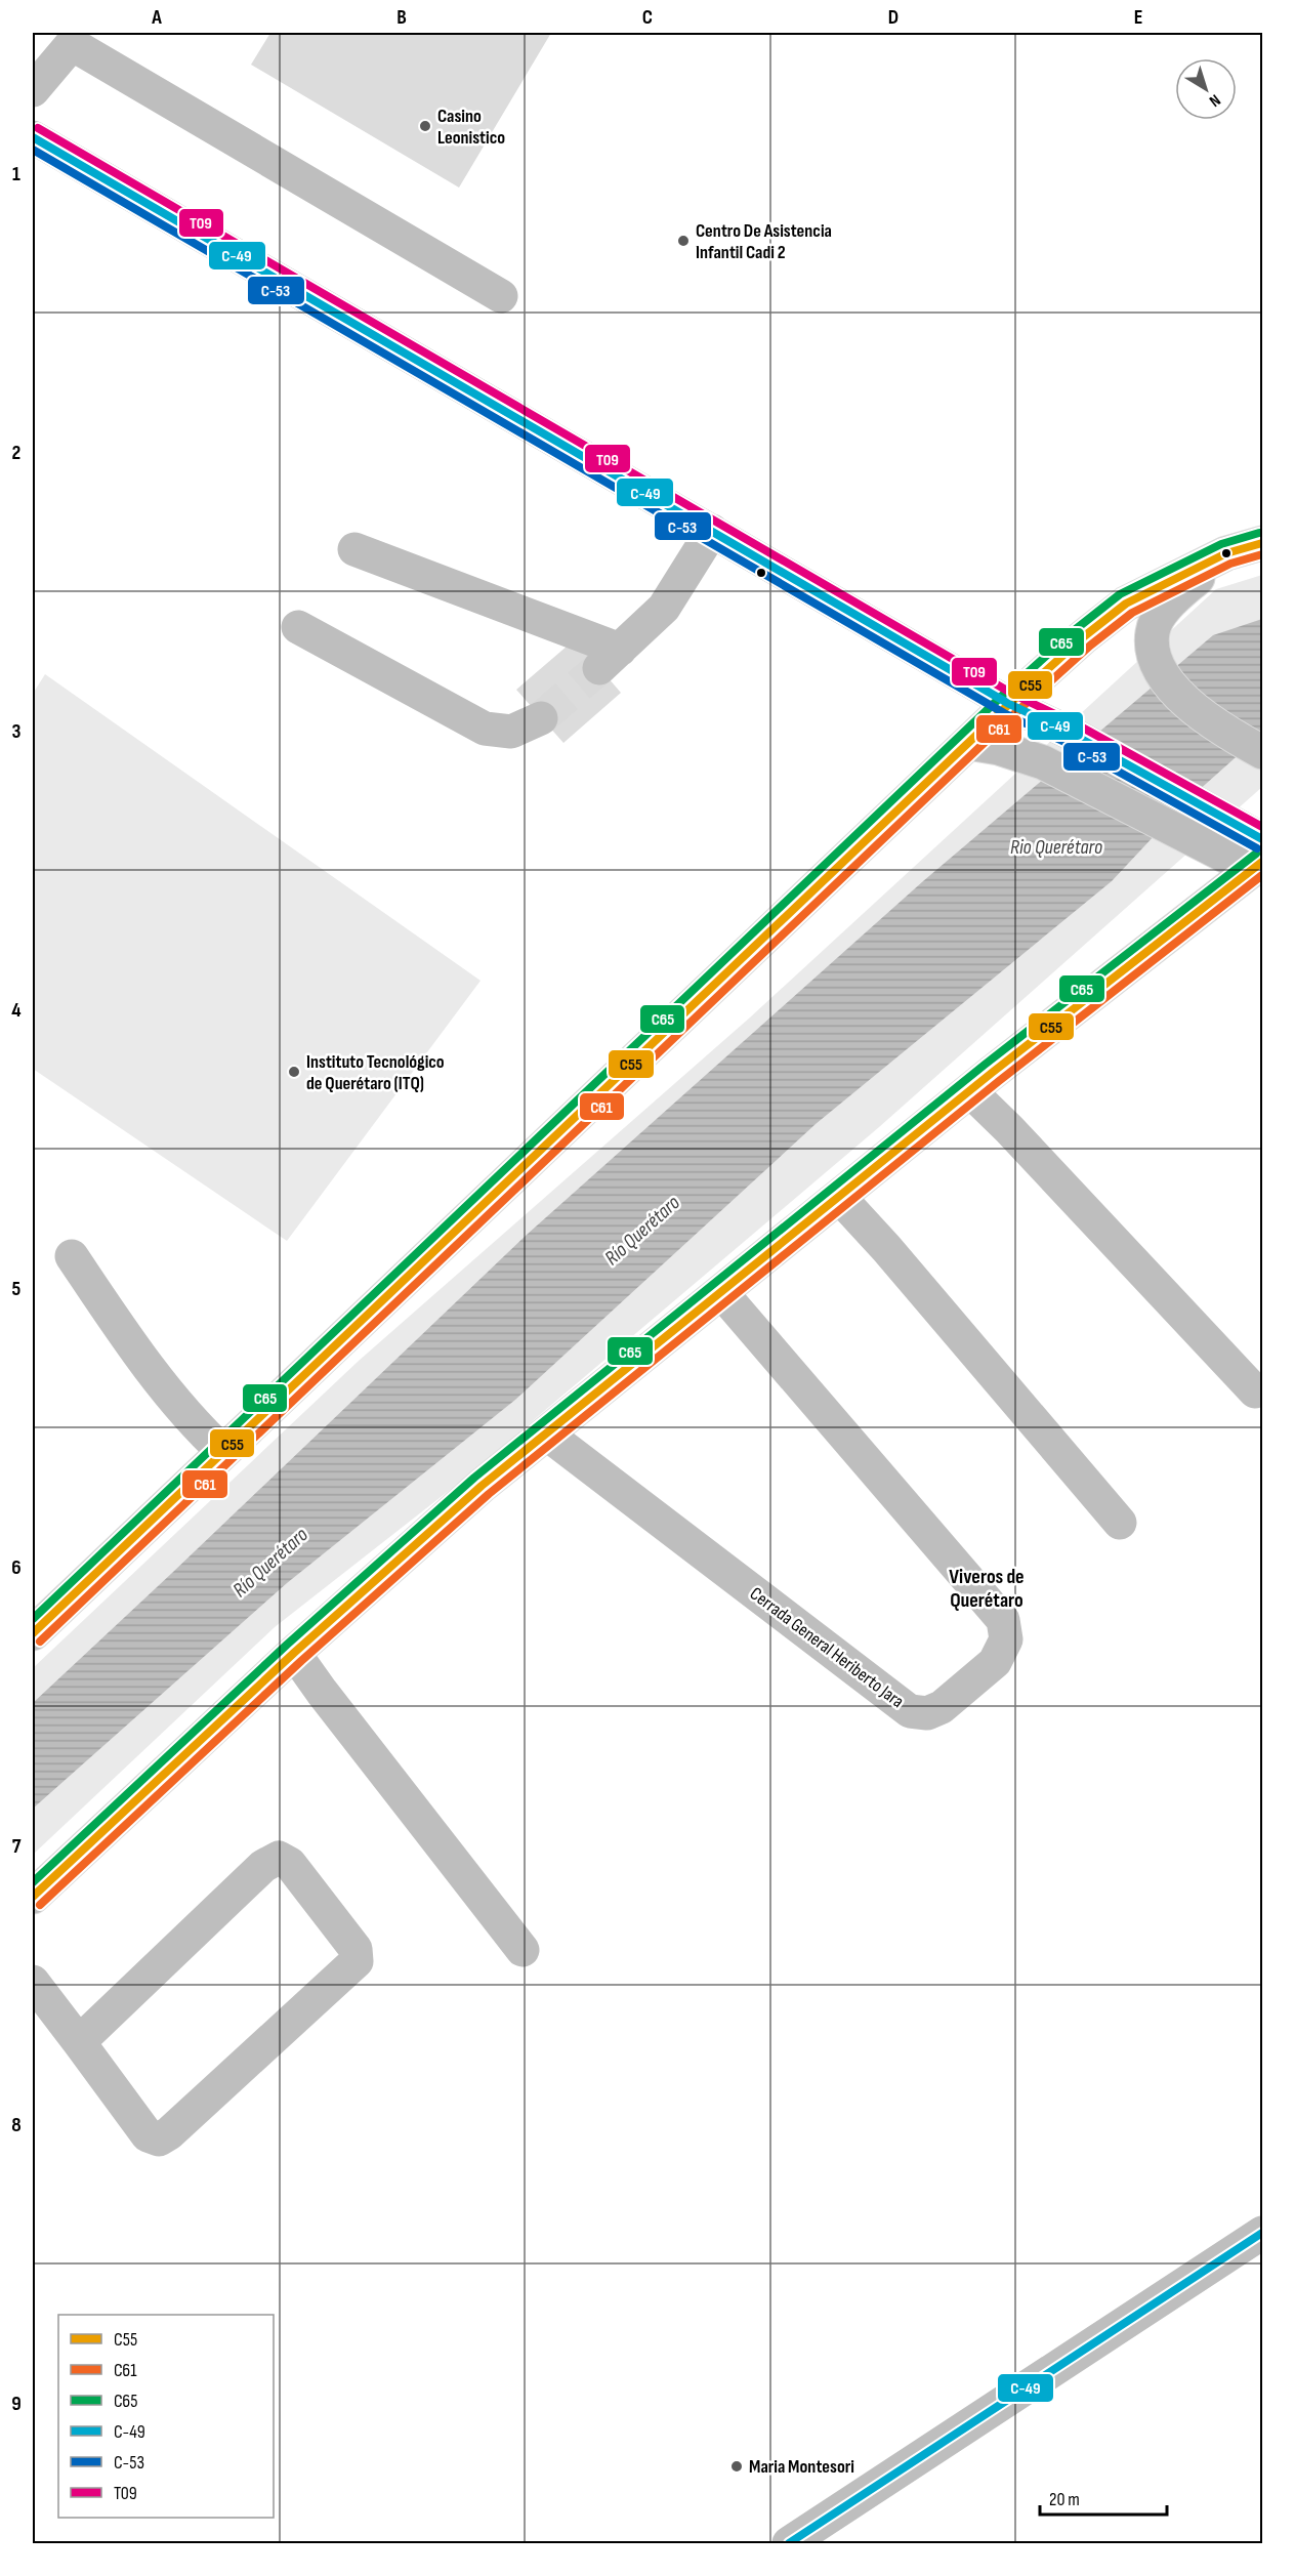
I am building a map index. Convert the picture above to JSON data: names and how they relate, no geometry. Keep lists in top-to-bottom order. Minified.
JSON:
{"streets":{"street":["Cerrada General Heriberto Jara"]},"districts":["Viveros de Querétaro"],"water":["Rio Querétaro","Río Querétaro"],"places":["Casino Leonistico","Centro De Asistencia Infantil Cadi 2","Instituto Tecnológico de Querétaro (ITQ)","Maria Montesori"],"lines":["transit line T09","transit line C-49","transit line C-53","transit line C65","transit line C55","transit line C61"],"legend":["C55","C61","C65","C-49","C-53","T09"],"scale_bar":"20 m","north":"bottom right","grid":{"columns":["A","B","C","D","E"],"rows":["1","2","3","4","5","6","7","8","9"]}}
